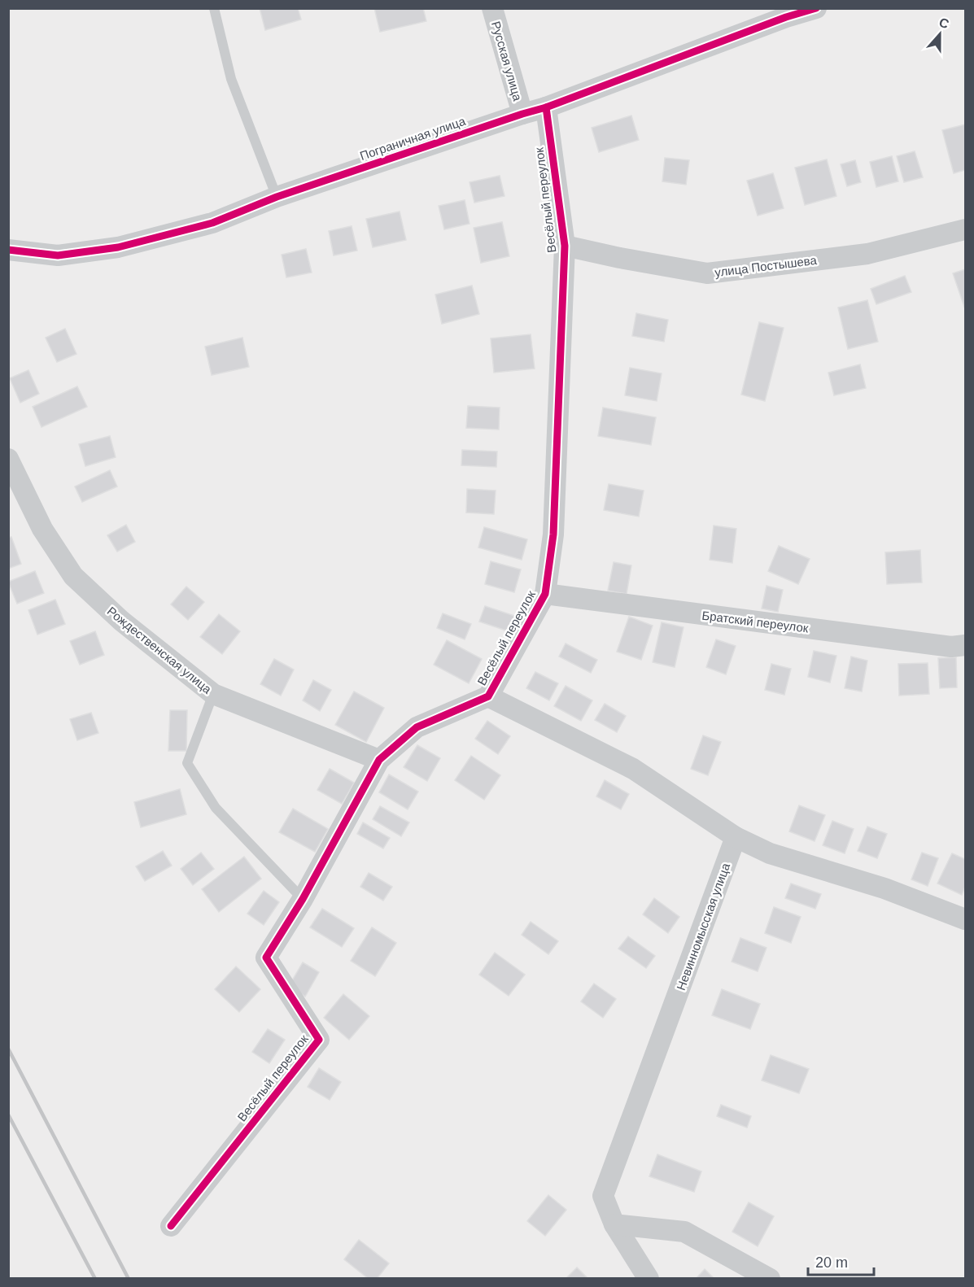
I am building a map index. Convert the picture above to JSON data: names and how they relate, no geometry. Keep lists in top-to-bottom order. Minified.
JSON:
{"streets":{"street":["Русская улица","Пограничная улица","Весёлый переулок","улица Постышева","Братский переулок","Рождественская улица","Невинномысская улица"]},"crossings":[["Русская улица","Пограничная улица"],["Пограничная улица","Весёлый переулок"],["Весёлый переулок","улица Постышева"],["Весёлый переулок","Братский переулок"],["Весёлый переулок","Рождественская улица"]],"scale_bar":"20 m","north":"top"}
